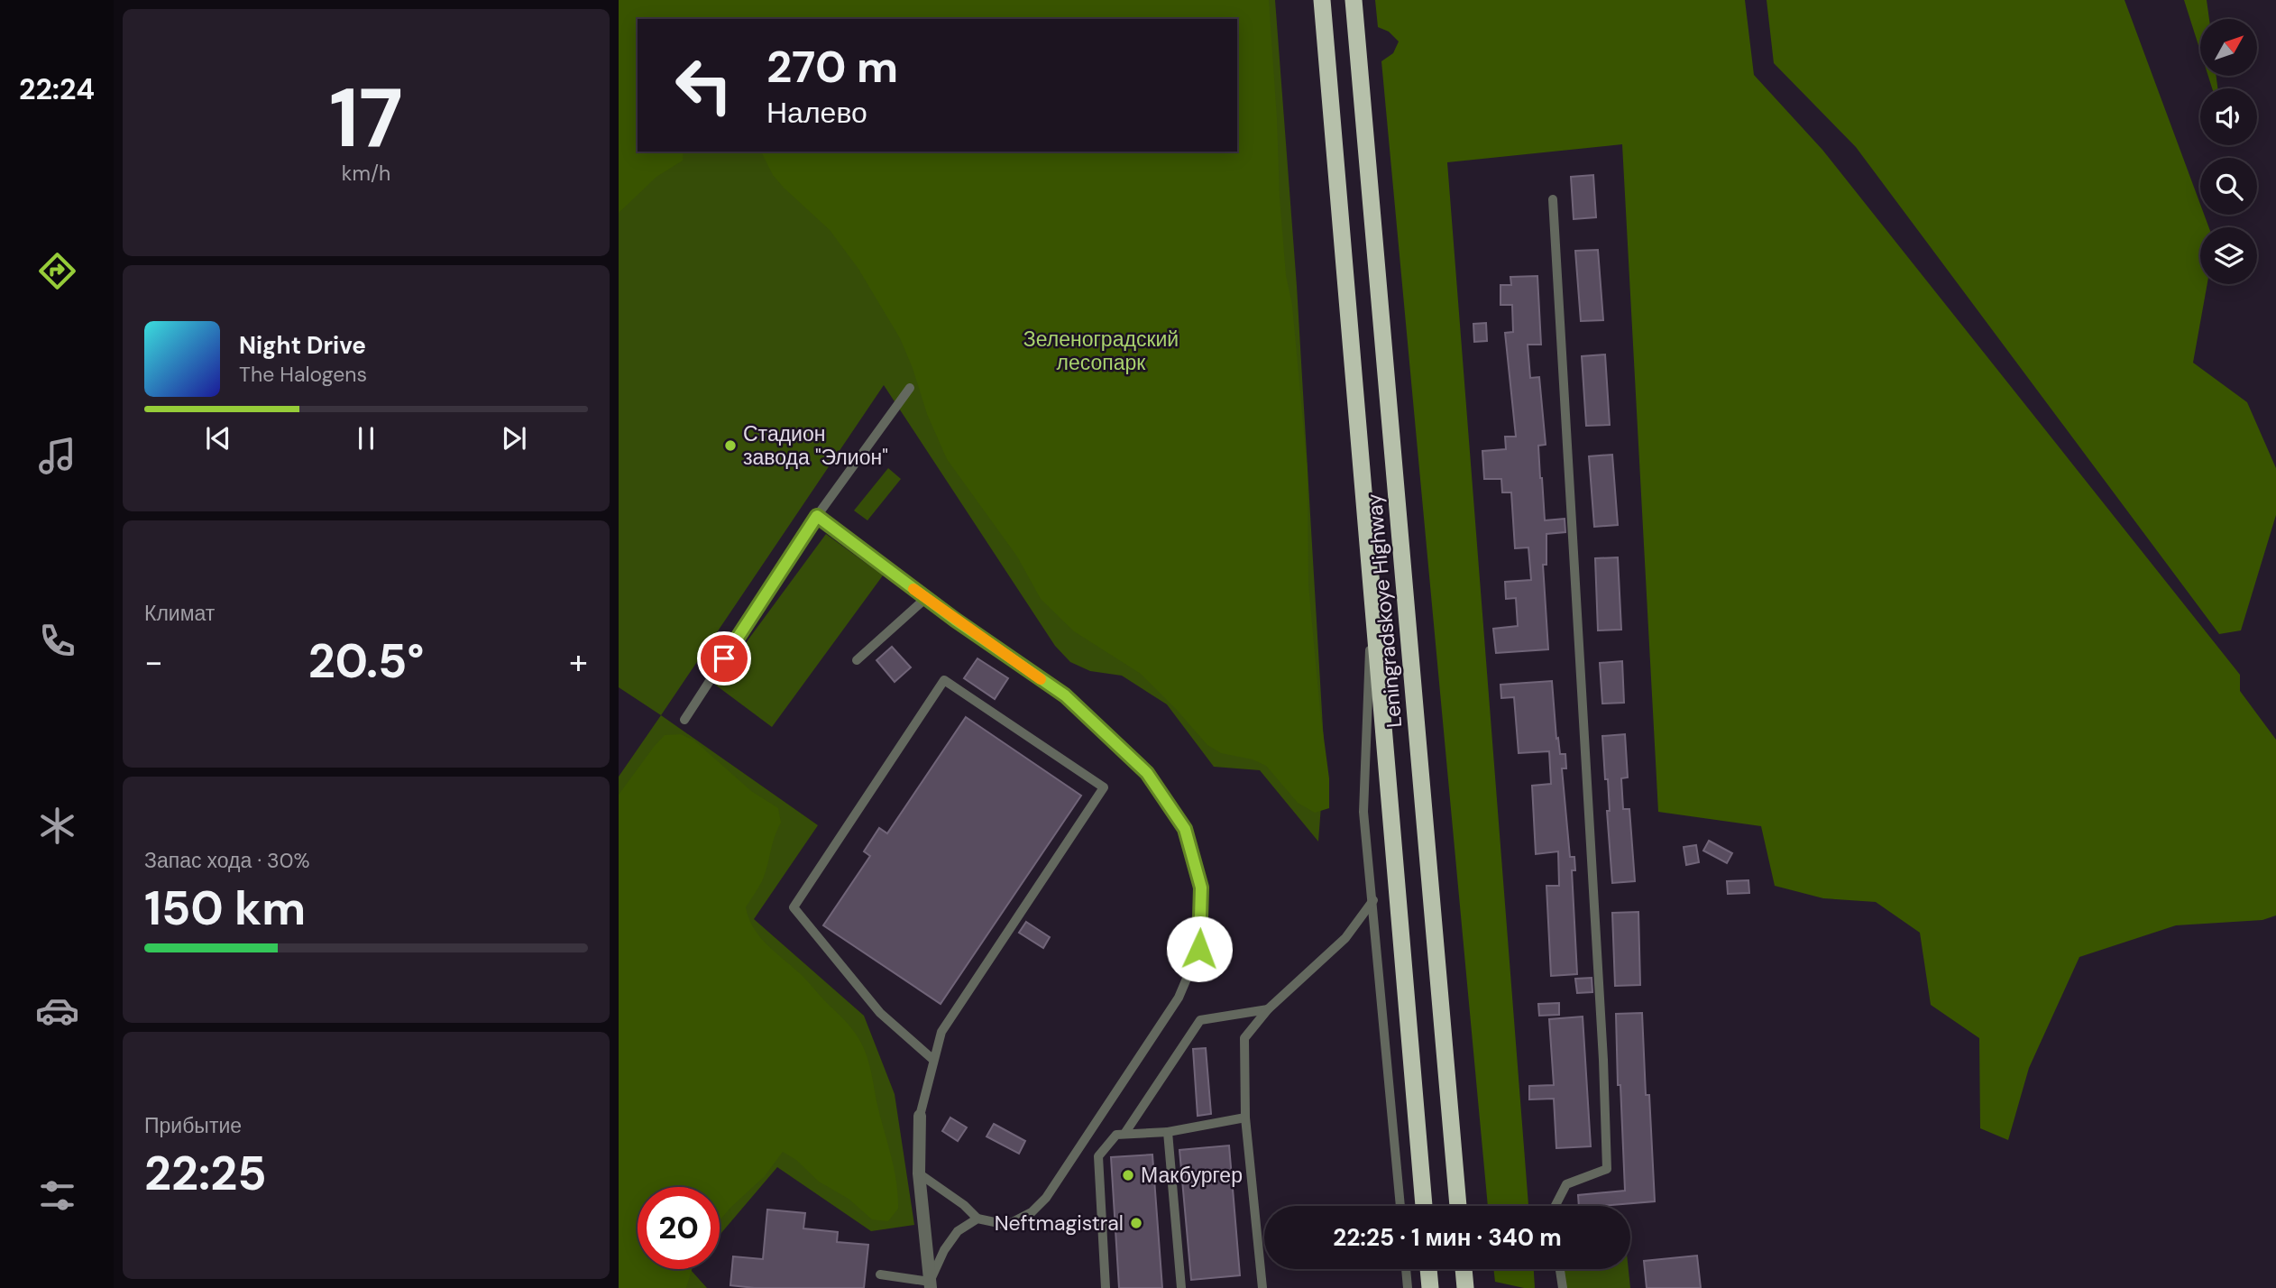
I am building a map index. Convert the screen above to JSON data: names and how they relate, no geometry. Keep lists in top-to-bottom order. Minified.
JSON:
{"streets":{"highway":["Leningradskoye Highway"]},"parks":["Зеленоградский лесопарк"],"places":["Стадион завода \"Элион\"","Макбургер","Neftmagistral"],"north":"top right","page":{"tabs":"22:24","tile":[["17","km/h"],"Климат",["Запас хода · 30%","150 km"],["Прибытие","22:25"]],"turn":["270 m","Налево"],"song":["Night Drive","The Halogens"],"heat":["−","20.5°","+"],"limit":"20","trip":"22:25 · 1 мин · 340 m"}}
